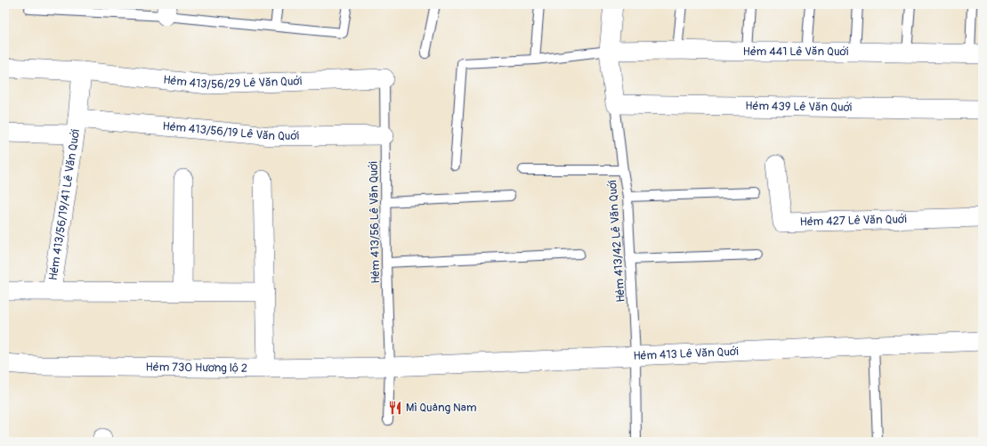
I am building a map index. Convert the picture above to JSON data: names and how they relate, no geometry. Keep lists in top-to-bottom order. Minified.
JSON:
{"streets":{"street":["Hẻm 441 Lê Văn Quới","Hẻm 413/56/29 Lê Văn Quới","Hẻm 439 Lê Văn Quới","Hẻm 413/56/19 Lê Văn Quới","Hẻm 413/56/19/41 Lê Văn Quới","Hẻm 427 Lê Văn Quới","Hẻm 413 Lê Văn Quới","Hẻm 730 Hương lộ 2"],"lane":["Hẻm 413/56 Lê Văn Quới","Hẻm 413/42 Lê Văn Quới"]},"crossings":[["Hẻm 413/56/29 Lê Văn Quới","Hẻm 413/56/19/41 Lê Văn Quới"],["Hẻm 413/56/29 Lê Văn Quới","Hẻm 413/56 Lê Văn Quới"],["Hẻm 439 Lê Văn Quới","Hẻm 413/42 Lê Văn Quới"],["Hẻm 413/56/19 Lê Văn Quới","Hẻm 413/56/19/41 Lê Văn Quới"],["Hẻm 413/56/19 Lê Văn Quới","Hẻm 413/56 Lê Văn Quới"],["Hẻm 413/56 Lê Văn Quới","Hẻm 413 Lê Văn Quới"],["Hẻm 413/56 Lê Văn Quới","Hẻm 730 Hương lộ 2"],["Hẻm 413/42 Lê Văn Quới","Hẻm 413 Lê Văn Quới"],["Hẻm 413 Lê Văn Quới","Hẻm 730 Hương lộ 2"]],"places":{"restaurant":["Mì Quảng Nam"]}}
